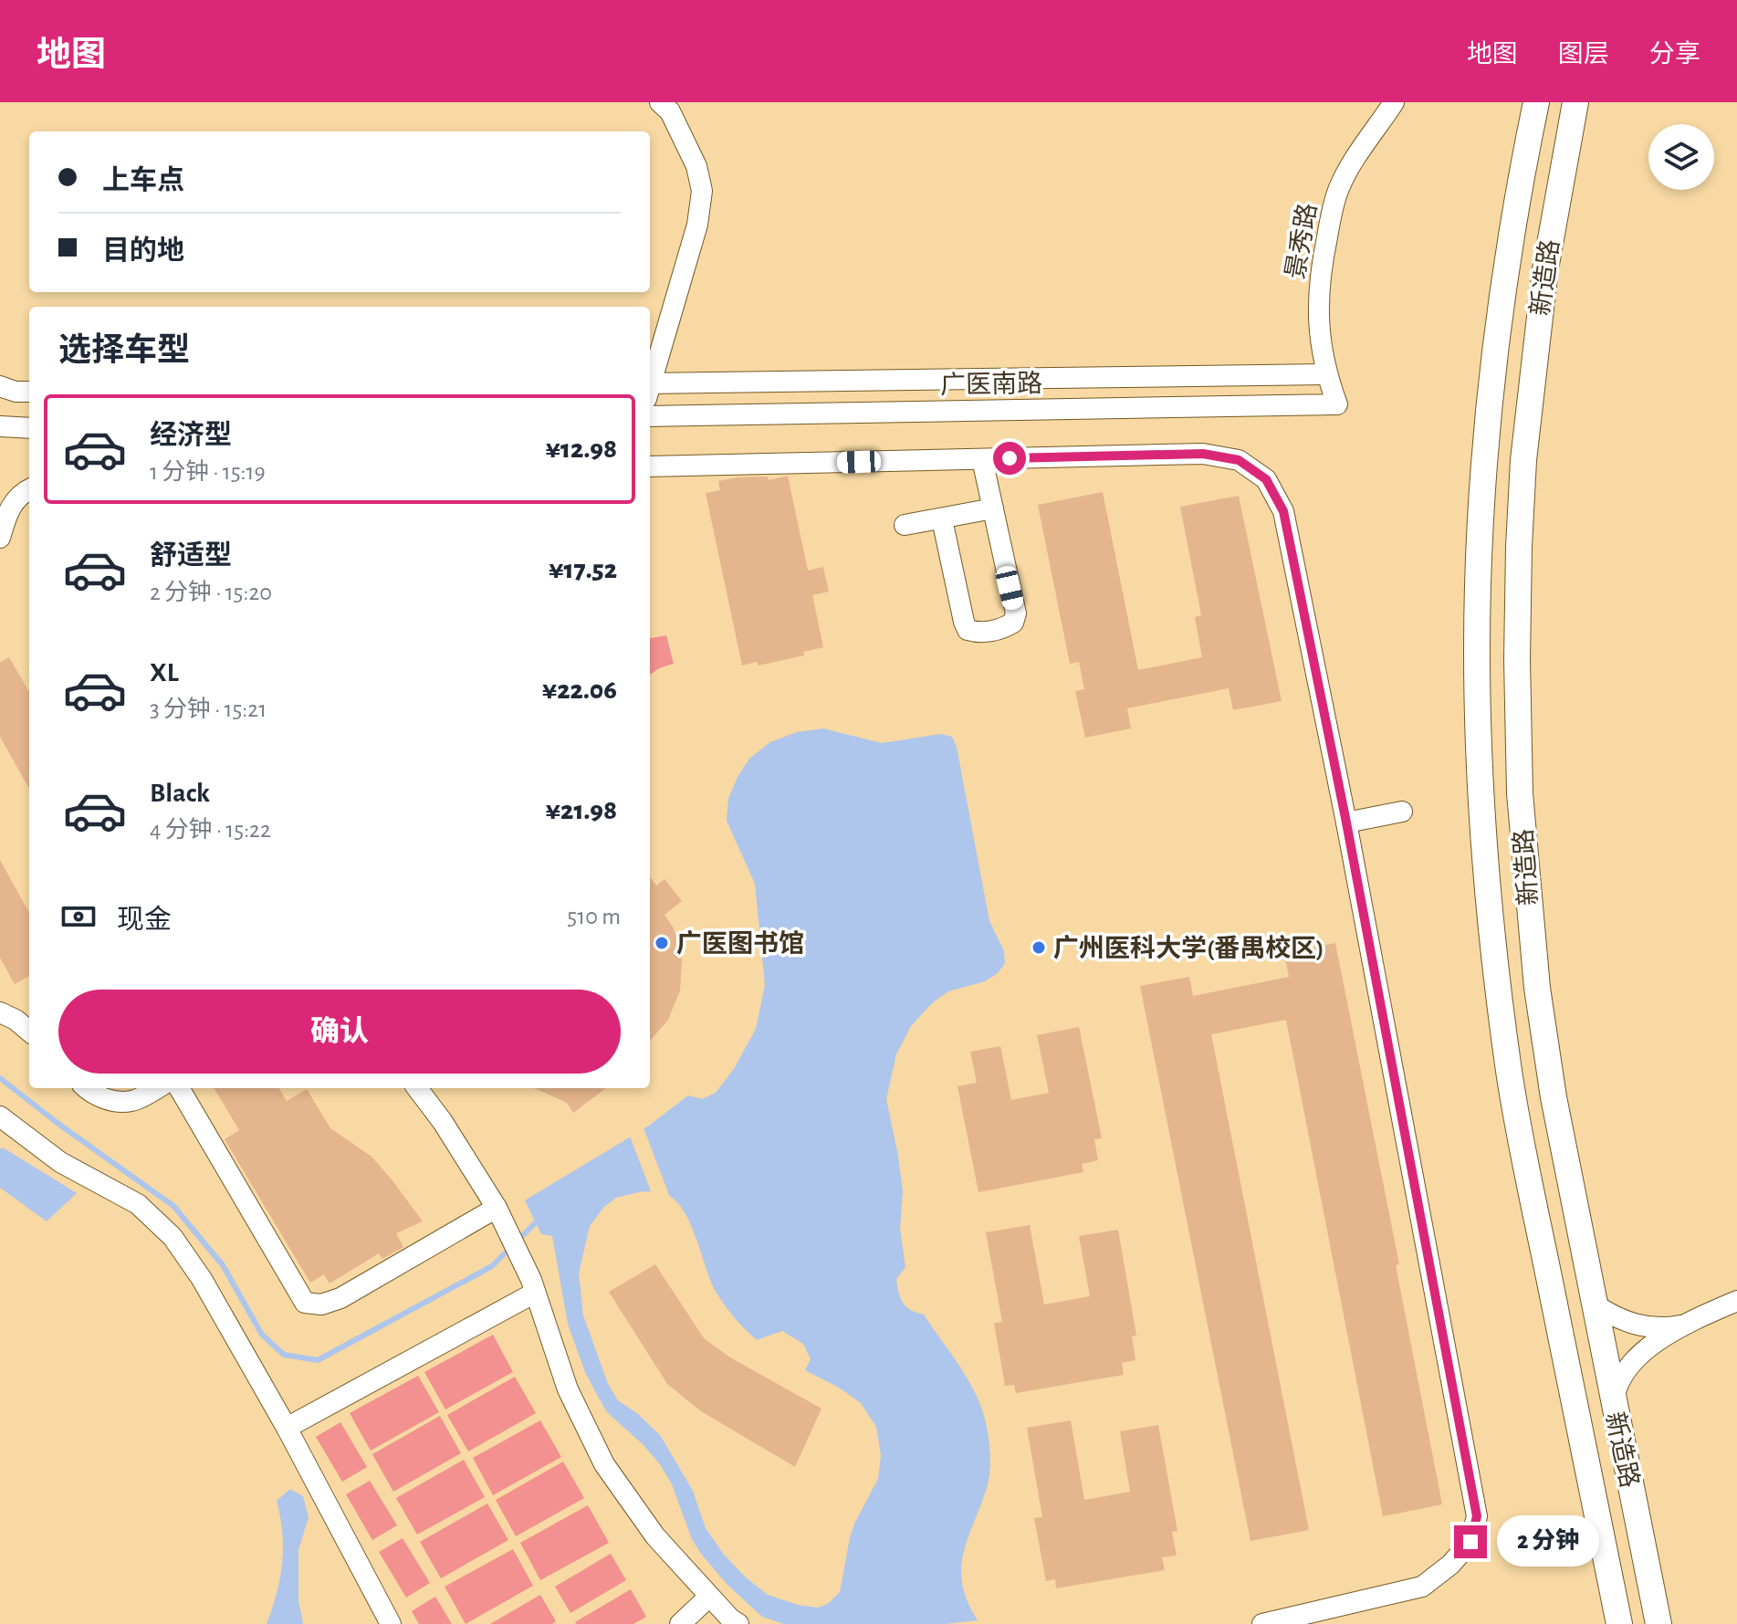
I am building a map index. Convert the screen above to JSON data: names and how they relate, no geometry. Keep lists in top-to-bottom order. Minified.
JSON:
{"streets":{"main road":["新造路"],"street":["景秀路","广医南路"]},"crossings":[["景秀路","广医南路"]],"places":["广医图书馆","广州医科大学(番禺校区)"],"page":{"header":"地图","nav":["地图","图层","分享"],"banner":["上车点","目的地"],"heading":"选择车型","list":[{"name":"经济型","note":"1 分钟 · 15:19","value":"¥12.98"},{"name":"舒适型","note":"2 分钟 · 15:20","value":"¥17.52"},{"name":"XL","note":"3 分钟 · 15:21","value":"¥22.06"},{"name":"Black","note":"4 分钟 · 15:22","value":"¥21.98"}],"pay":["现金","510 m"],"buttons":"确认","bubble":"2 分钟"}}
